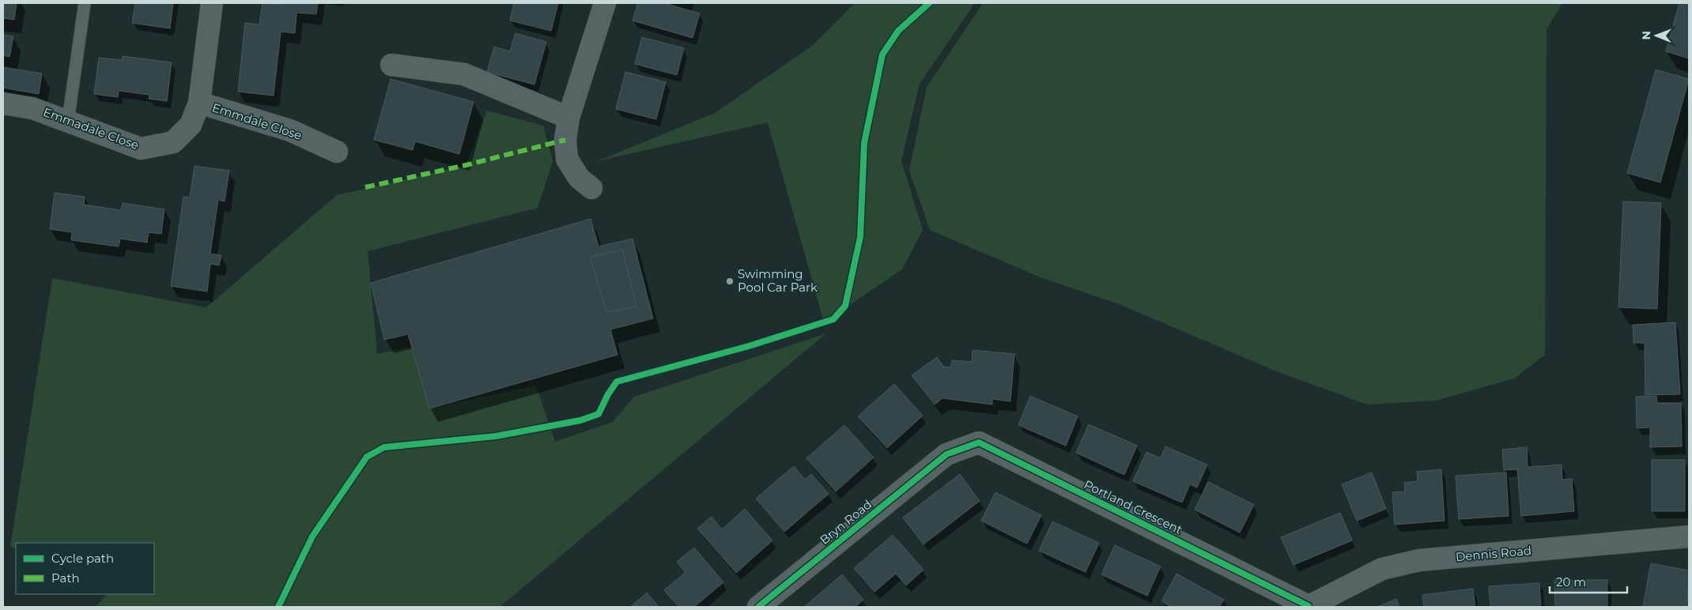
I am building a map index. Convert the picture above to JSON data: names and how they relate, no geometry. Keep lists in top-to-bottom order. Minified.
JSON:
{"streets":{"street":["Emmdale Close","Emmadale Close","Portland Crescent","Bryn Road","Dennis Road"]},"crossings":[["Emmdale Close","Emmadale Close"],["Portland Crescent","Bryn Road"],["Portland Crescent","Dennis Road"]],"places":["Swimming Pool Car Park"],"legend":["Cycle path","Path"],"scale_bar":"20 m","north":"left"}
